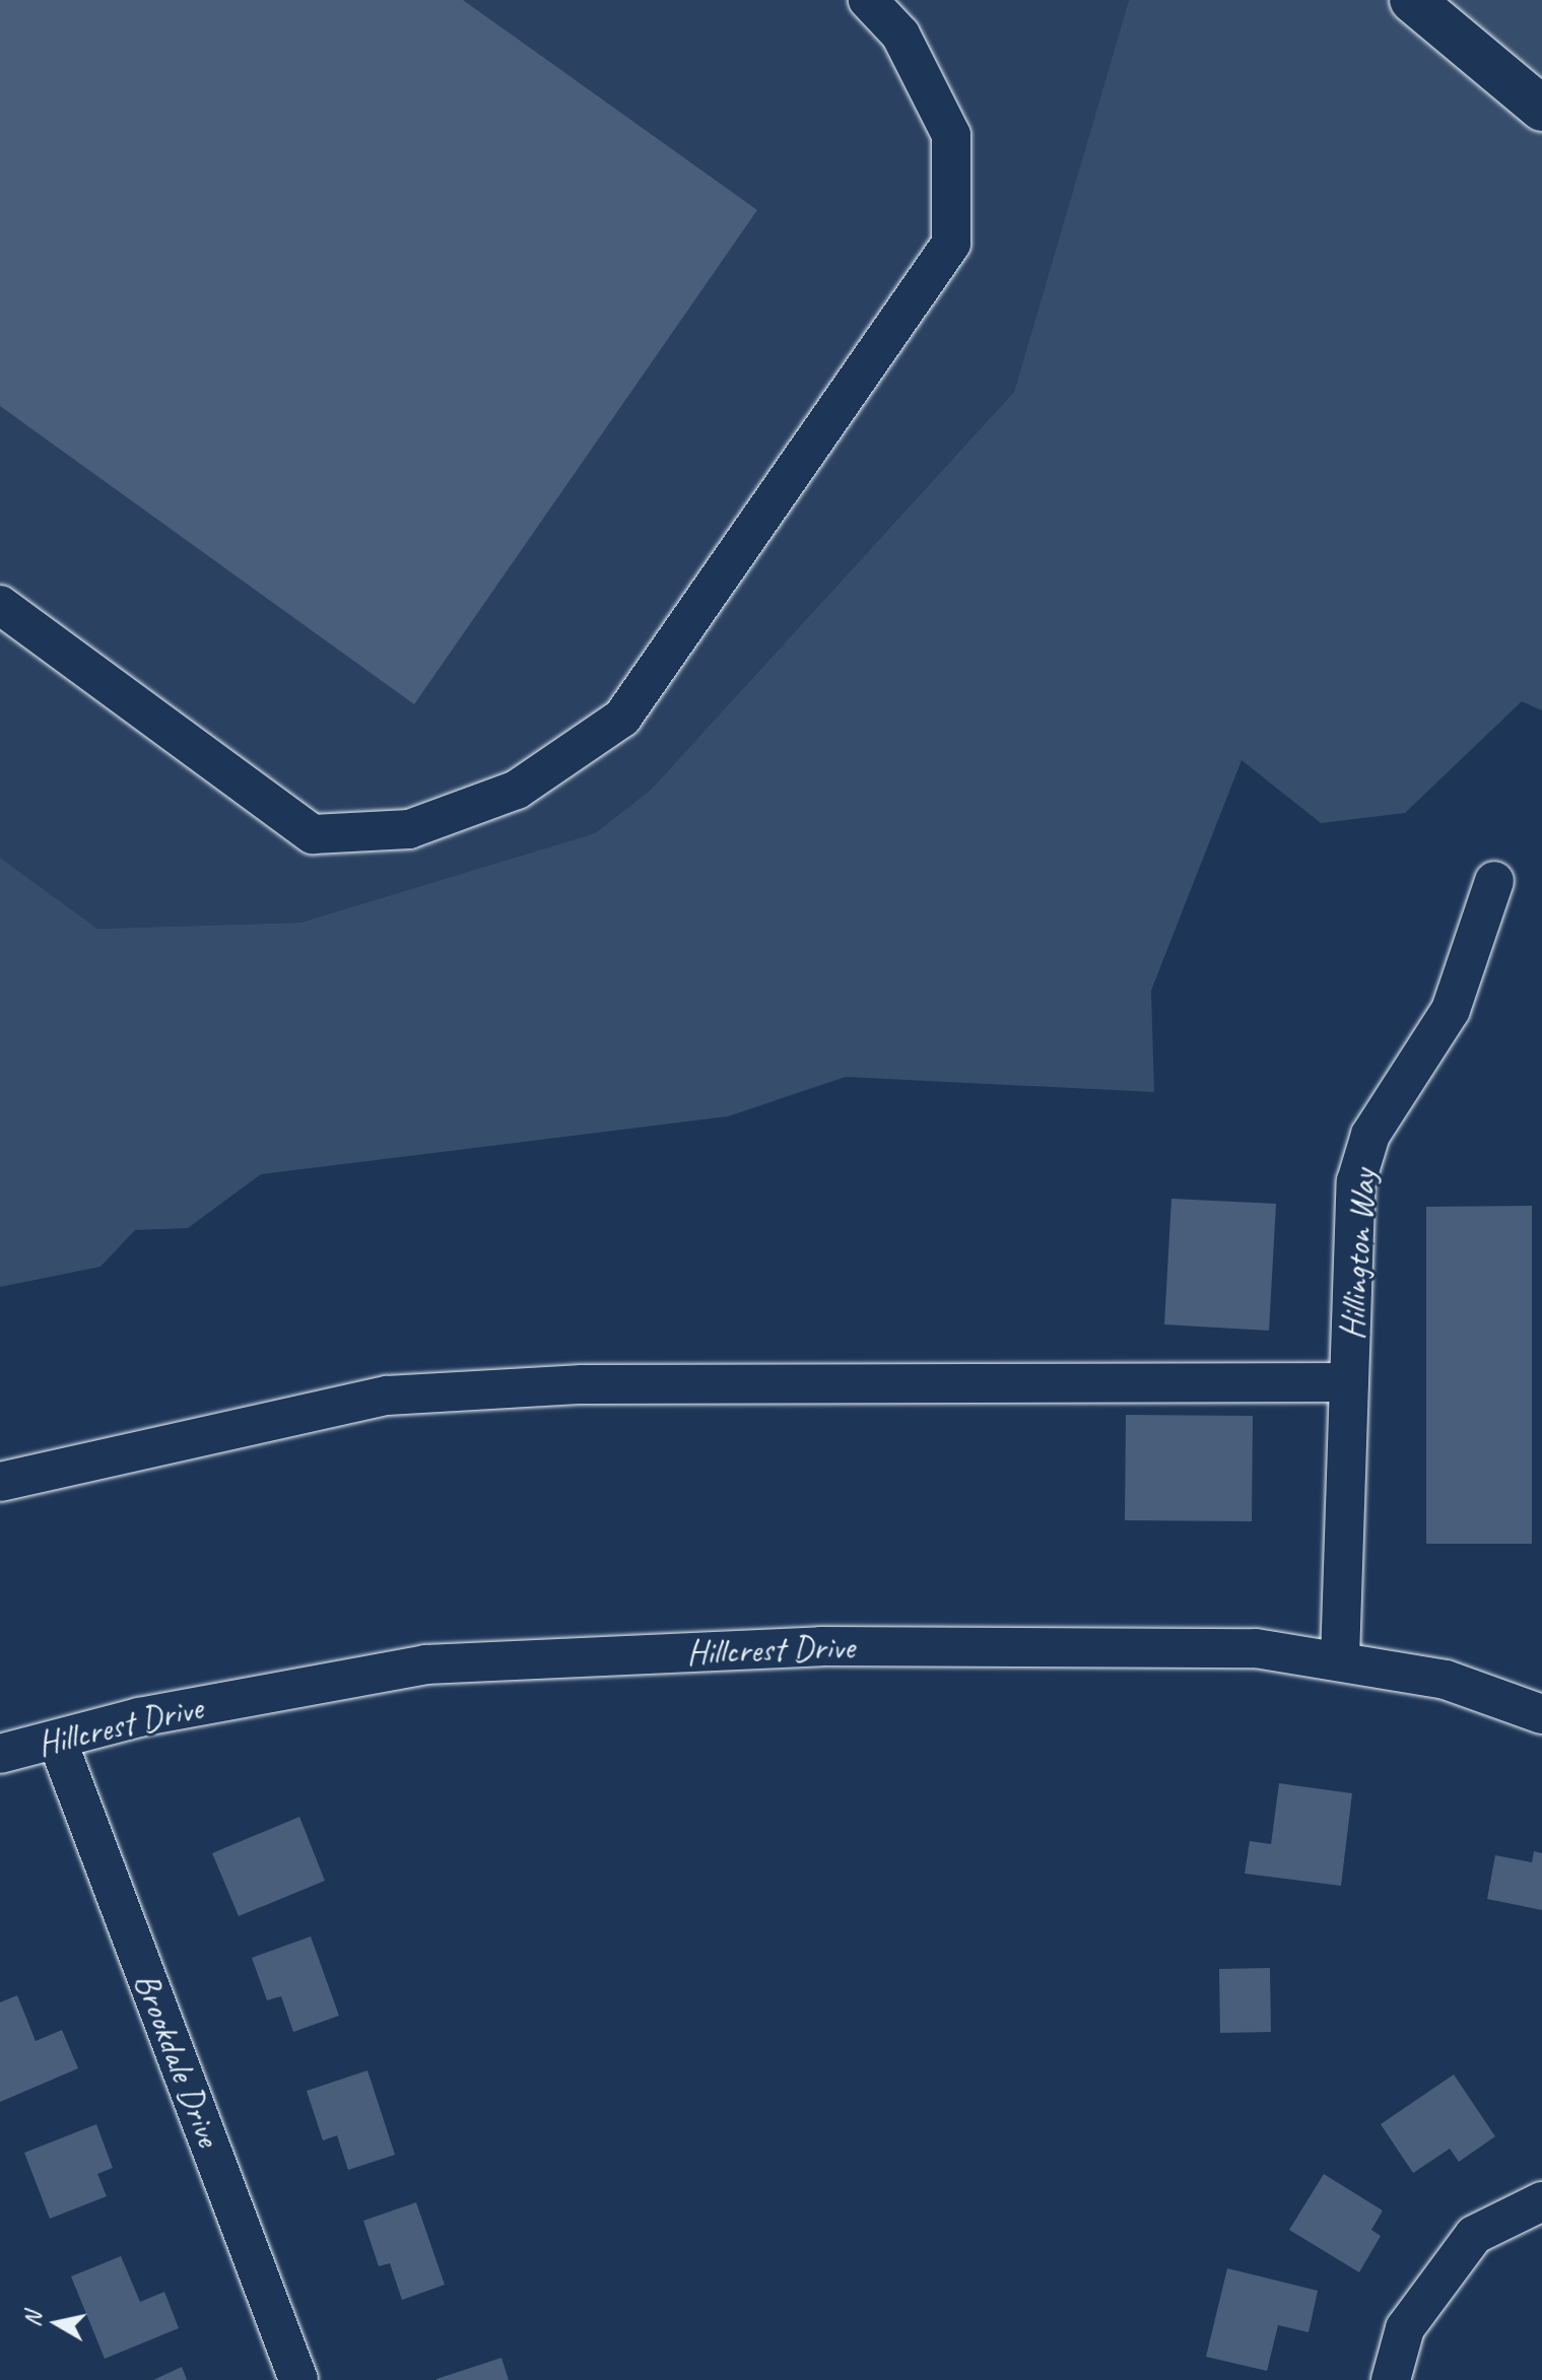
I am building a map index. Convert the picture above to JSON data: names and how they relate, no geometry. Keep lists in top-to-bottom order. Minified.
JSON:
{"streets":{"street":["Hillington Way","Hillcrest Drive","Brookdale Drive"]},"crossings":[["Hillington Way","Hillcrest Drive"],["Hillcrest Drive","Brookdale Drive"]],"north":"left"}
